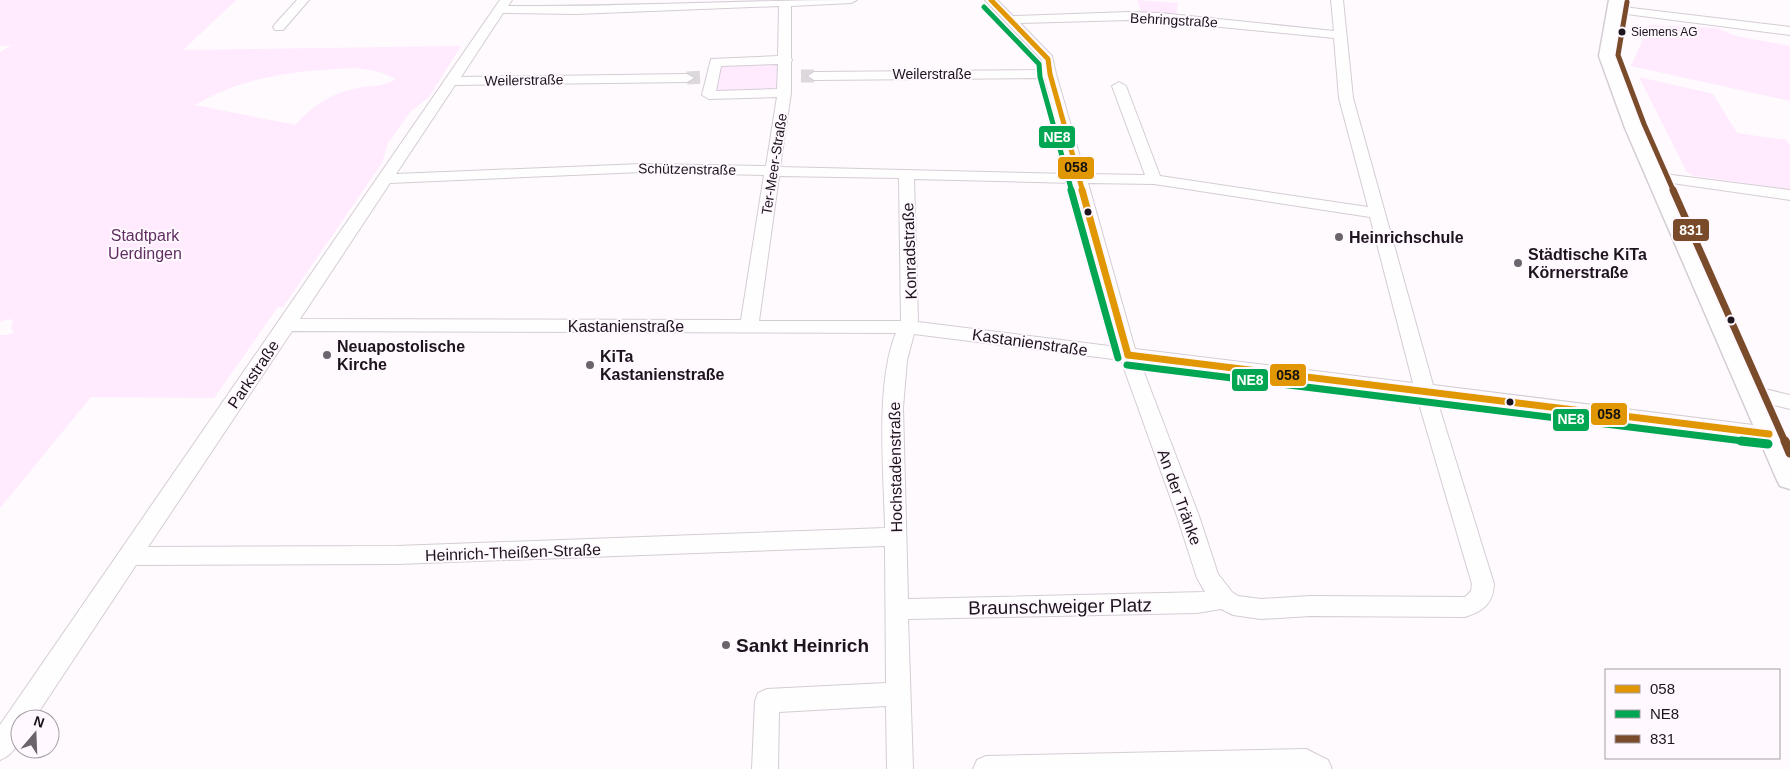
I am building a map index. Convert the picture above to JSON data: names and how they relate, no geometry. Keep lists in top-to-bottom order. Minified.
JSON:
{"streets":{"street":["Behringstraße","Weilerstraße","Ter-Meer-Straße","Schützenstraße","Konradstraße","Kastanienstraße","Parkstraße","Hochstadenstraße","An der Tränke","Heinrich-Theißen-Straße","Braunschweiger Platz"]},"crossings":[["Behringstraße","An der Tränke"],["Weilerstraße","Ter-Meer-Straße"],["Weilerstraße","Parkstraße"],["Weilerstraße","An der Tränke"],["Ter-Meer-Straße","Schützenstraße"],["Ter-Meer-Straße","Kastanienstraße"],["Schützenstraße","Konradstraße"],["Schützenstraße","Parkstraße"],["Schützenstraße","An der Tränke"],["Konradstraße","Kastanienstraße"],["Konradstraße","Hochstadenstraße"],["Kastanienstraße","Parkstraße"],["Kastanienstraße","Hochstadenstraße"],["Kastanienstraße","An der Tränke"],["Parkstraße","Heinrich-Theißen-Straße"],["Hochstadenstraße","Heinrich-Theißen-Straße"],["Hochstadenstraße","Braunschweiger Platz"],["An der Tränke","Braunschweiger Platz"]],"parks":["Stadtpark Uerdingen"],"places":["Siemens AG","Heinrichschule","Städtische KiTa Körnerstraße","Neuapostolische Kirche","KiTa Kastanienstraße","Sankt Heinrich"],"lines":["transit line 058","transit line 831","transit line NE8"],"legend":["058","NE8","831"],"north":"top"}
